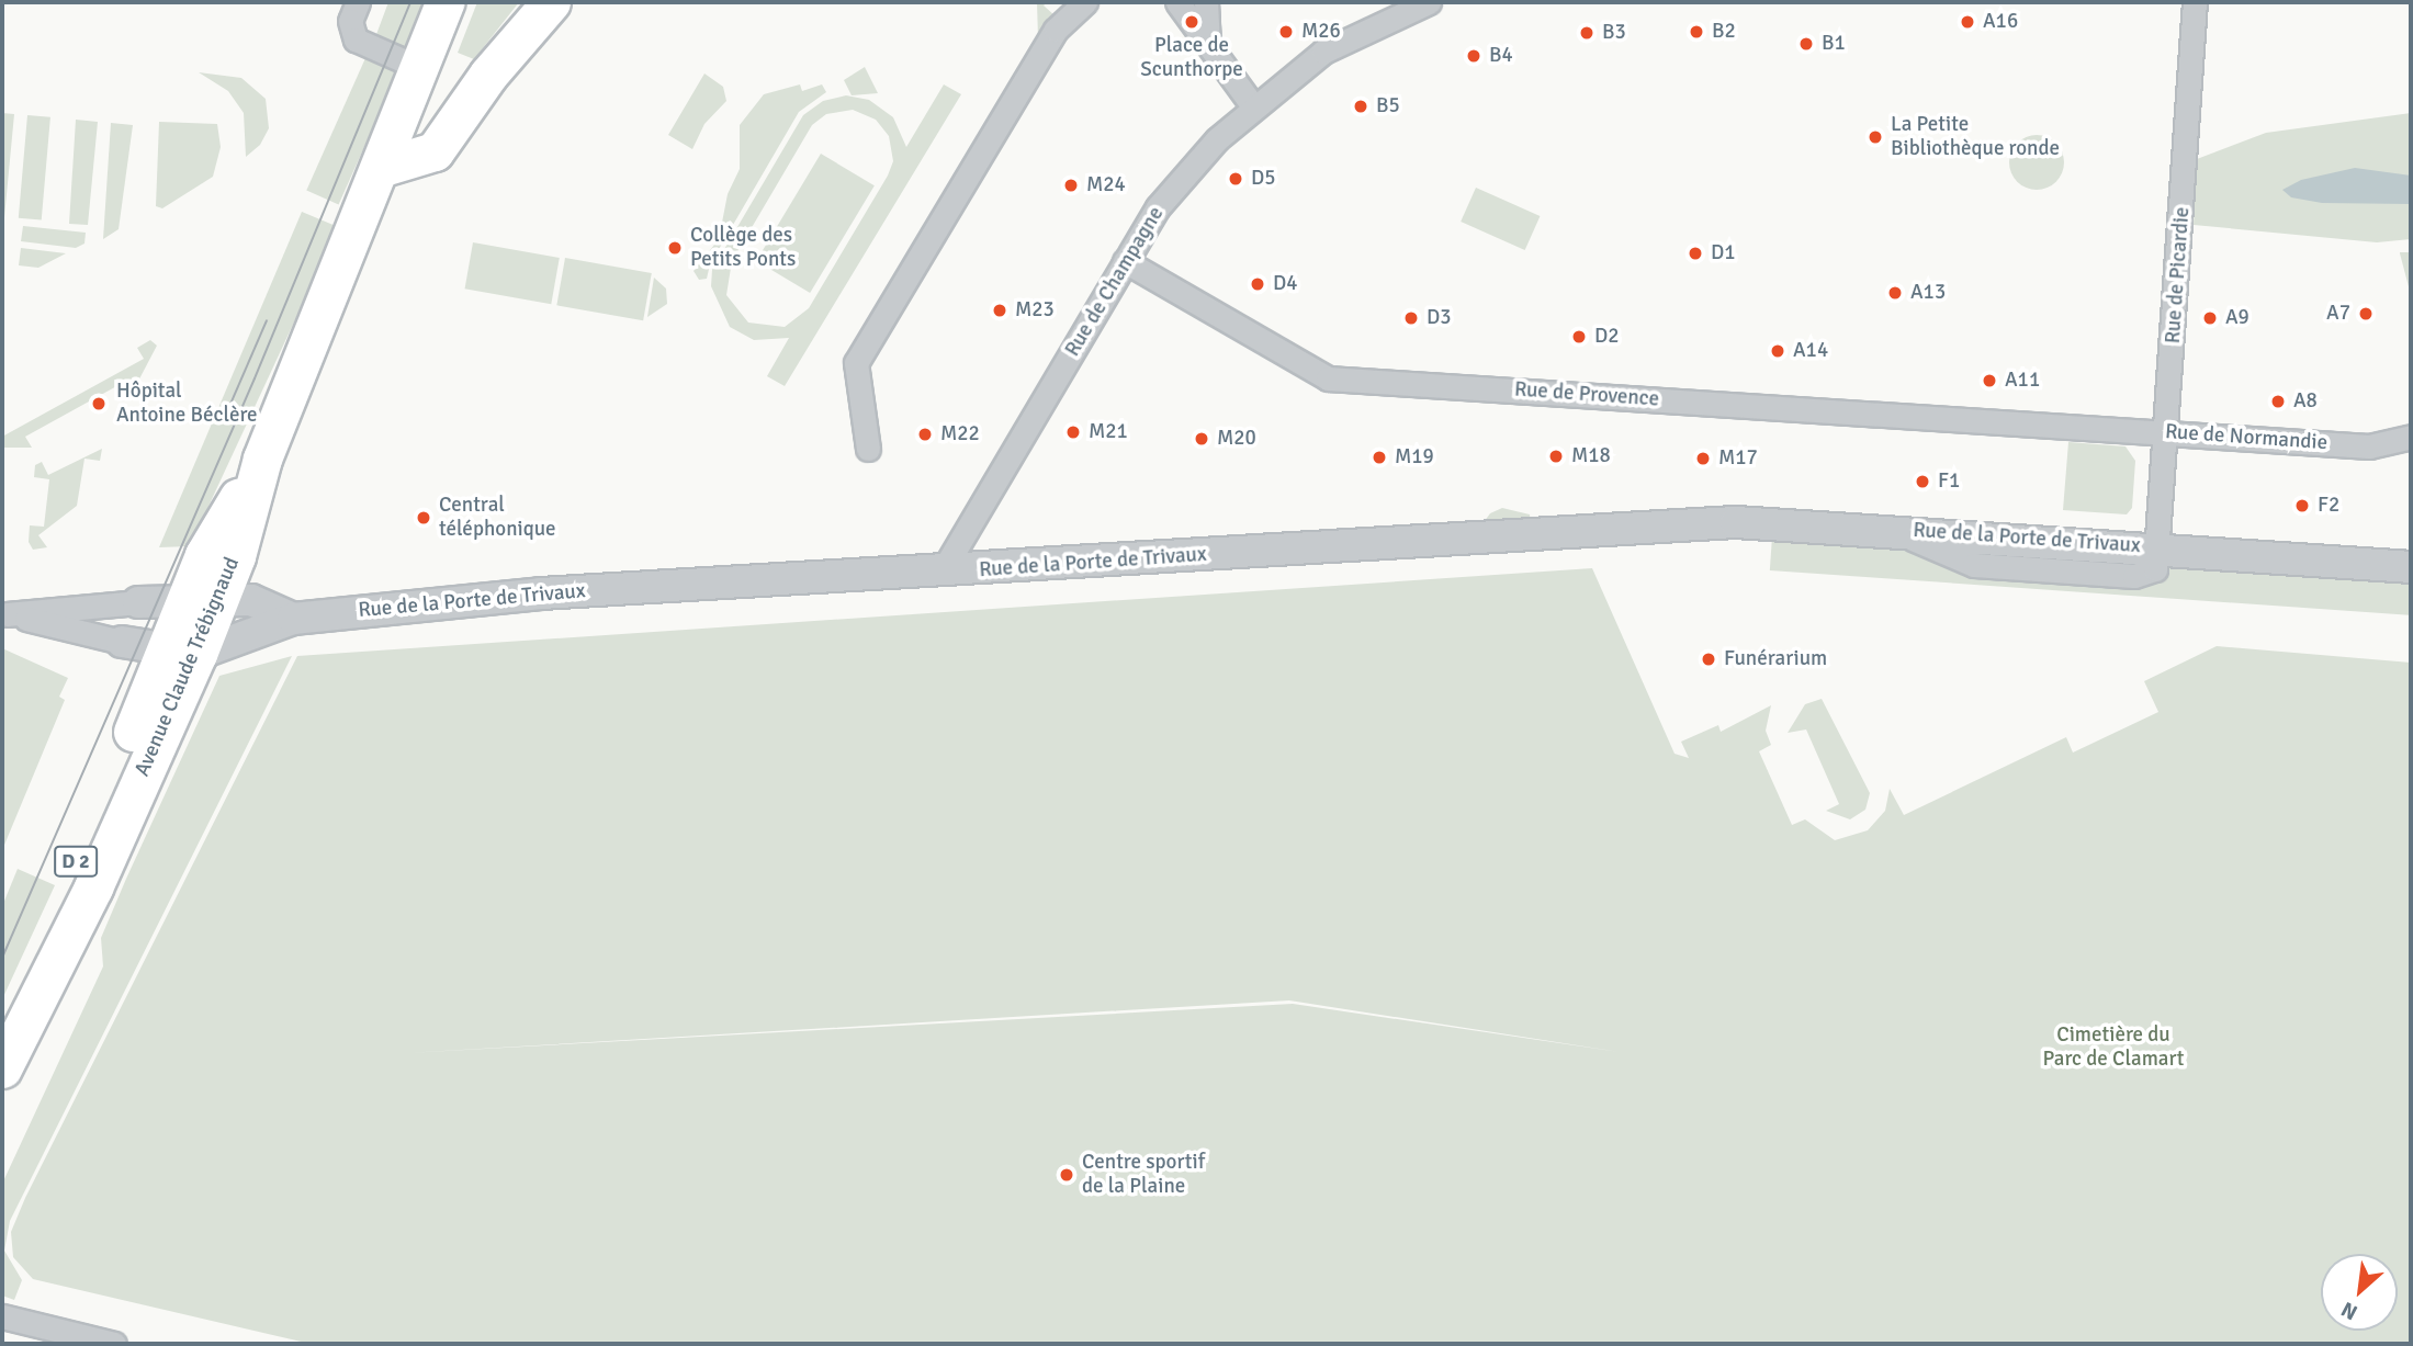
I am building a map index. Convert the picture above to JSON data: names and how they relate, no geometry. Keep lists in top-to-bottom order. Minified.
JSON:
{"streets":{"main road":["Avenue Claude Trébignaud","D 2"],"street":["Rue de Picardie","Rue de Champagne","Rue de Provence","Rue de Normandie","Rue de la Porte de Trivaux"]},"crossings":[["Rue de Picardie","Rue de Normandie"],["Rue de Picardie","Rue de la Porte de Trivaux"],["Rue de Champagne","Rue de Provence"],["Rue de Champagne","Rue de la Porte de Trivaux"],["Rue de Provence","Rue de Normandie"],["Rue de la Porte de Trivaux","Avenue Claude Trébignaud"],["Rue de la Porte de Trivaux","D 2"],["Avenue Claude Trébignaud","D 2"]],"parks":["Cimetière du Parc de Clamart"],"places":["Place de Scunthorpe","A16","M26","B2","B3","B1","B4","B5","La Petite Bibliothèque ronde","D5","M24","Collège des Petits Ponts","D1","D4","A13","M23","A7","D3","A9","D2","A14","A11","A8","Hôpital Antoine Béclère","M21","M22","M20","M18","M19","M17","F1","F2","Central téléphonique","Funérarium","Centre sportif de la Plaine"],"north":"bottom left"}
